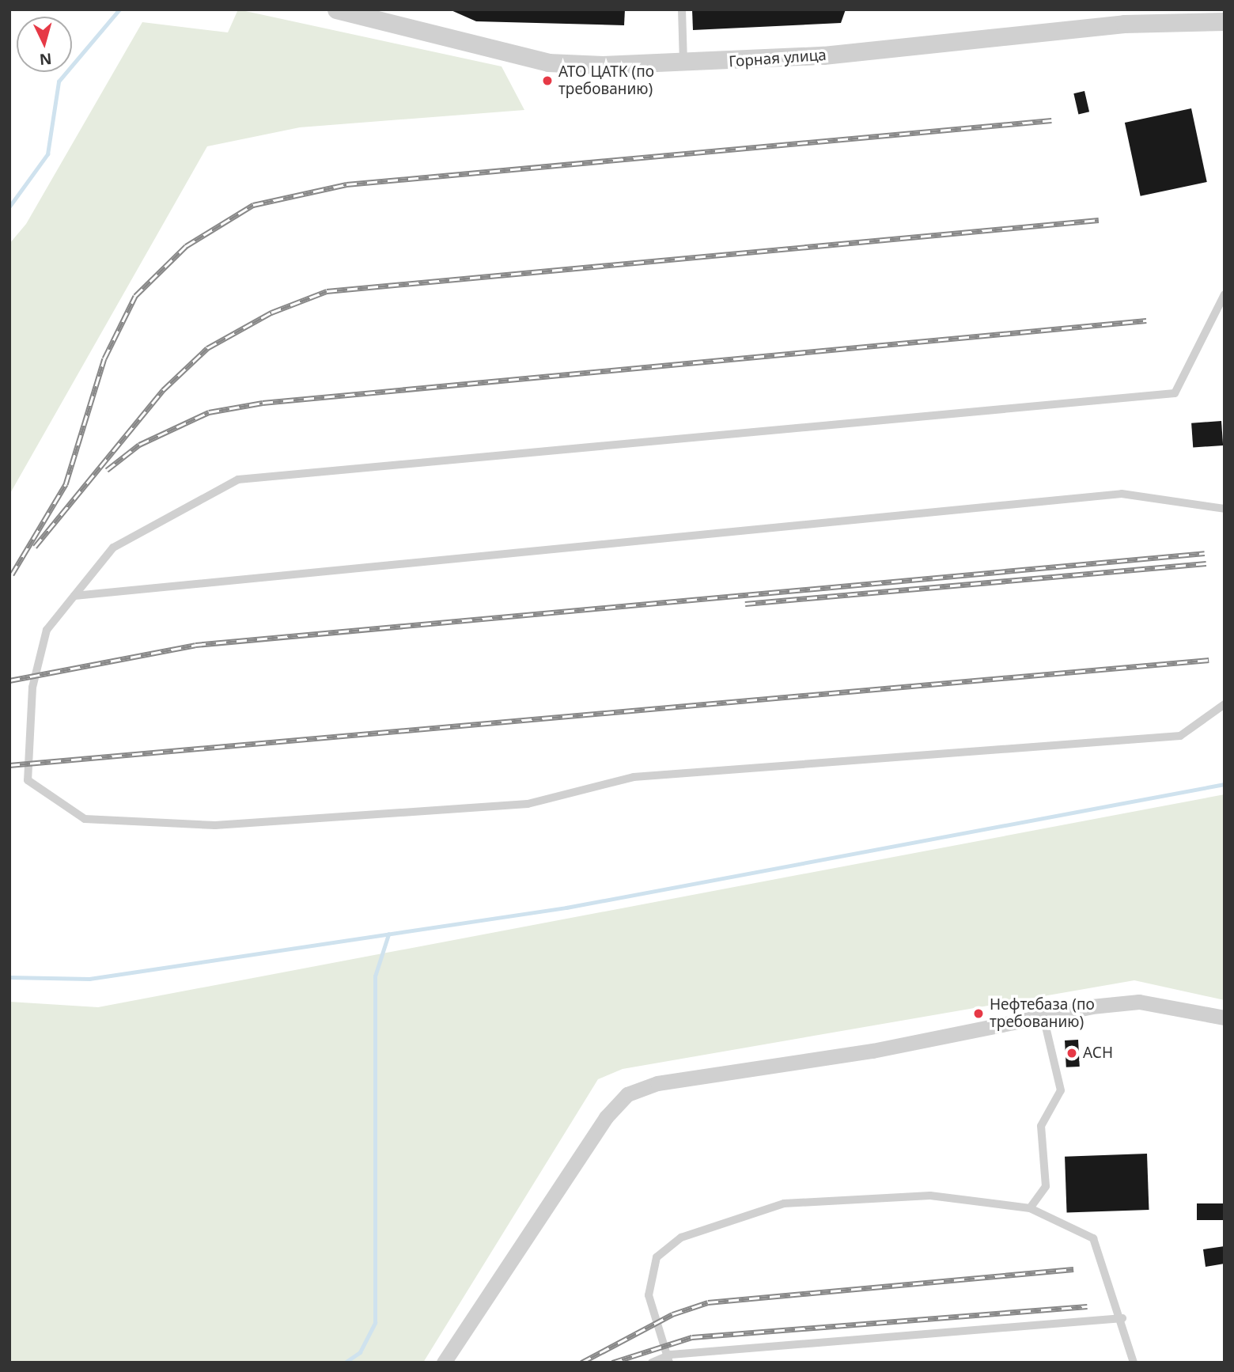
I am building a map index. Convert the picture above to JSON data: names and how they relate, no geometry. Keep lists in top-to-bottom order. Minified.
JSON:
{"streets":{"street":["Горная улица"]},"places":["АТО ЦАТК (по требованию)","Нефтебаза (по требованию)","АСН"],"north":"bottom"}
